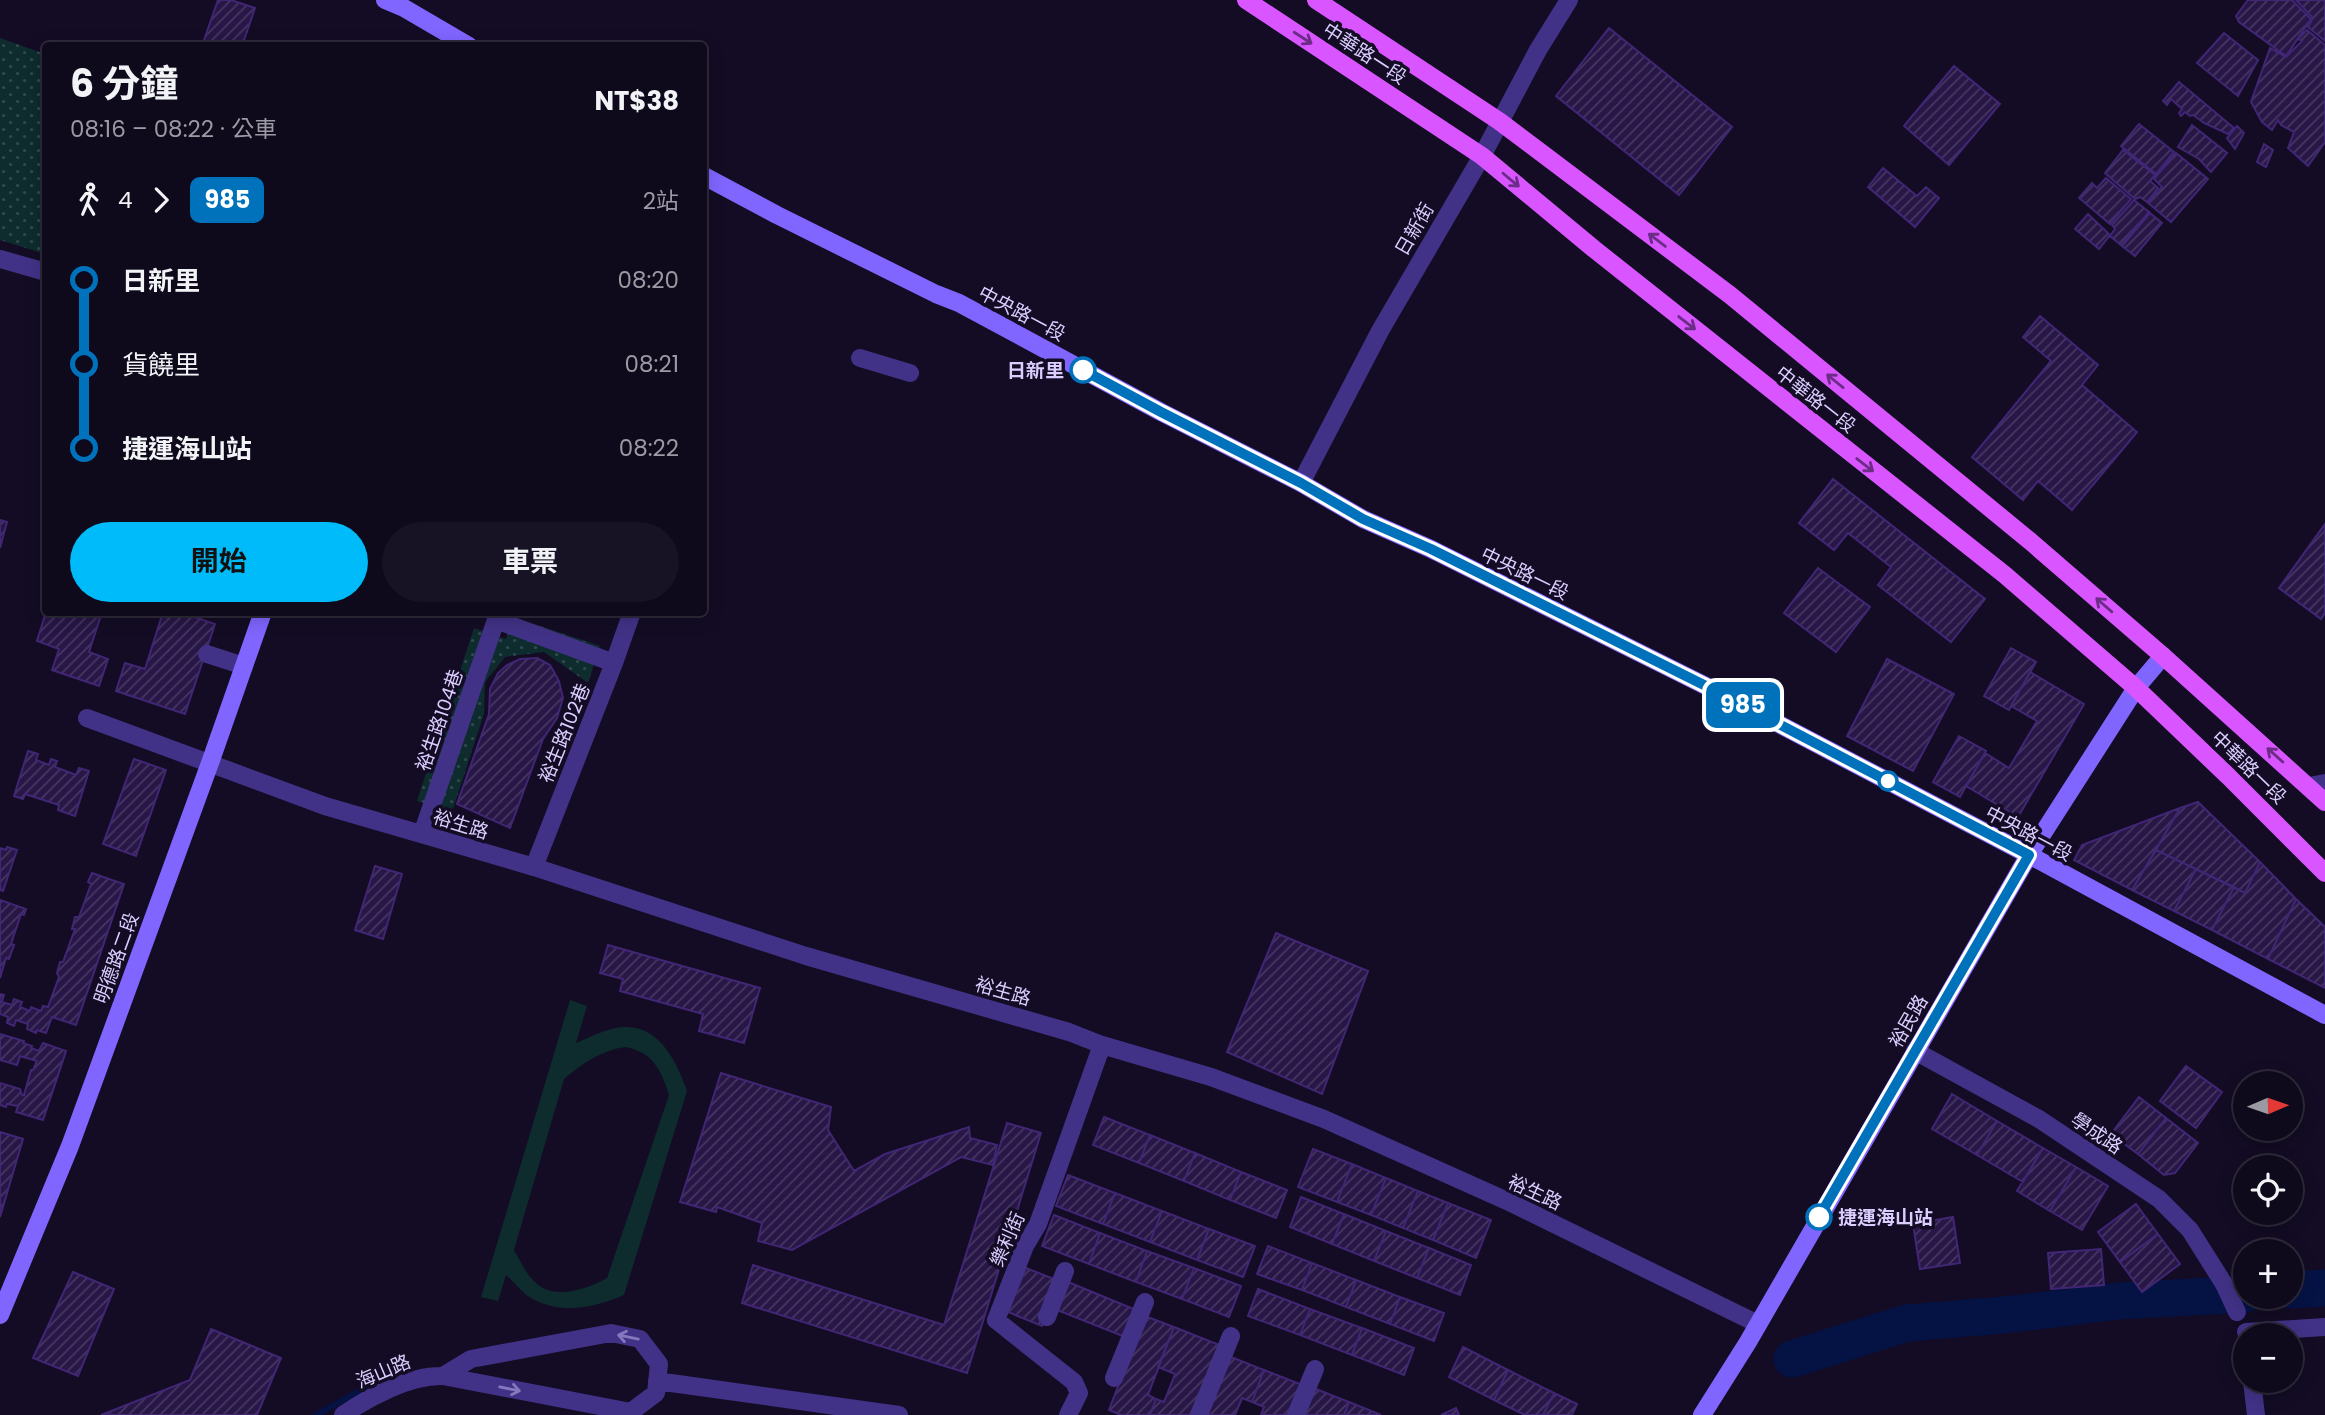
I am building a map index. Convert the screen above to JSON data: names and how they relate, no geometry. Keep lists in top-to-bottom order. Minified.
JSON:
{"streets":{"main road":["中華路一段"],"street":["日新街","中央路一段","裕生路104巷","裕生路102巷","裕生路","明德路二段","裕民路","學成路","樂利街","海山路"]},"crossings":[["中華路一段","日新街"],["中華路一段","裕民路"],["日新街","中央路一段"],["中央路一段","裕民路"],["裕生路104巷","裕生路102巷"],["裕生路104巷","裕生路"],["裕生路102巷","裕生路"],["裕生路","明德路二段"],["裕生路","裕民路"],["裕生路","樂利街"],["裕民路","學成路"]],"places":["日新里","捷運海山站"],"lines":["bus line 985"],"north":"right","page":{"on_map":"985","heading":["6 分鐘","08:16 – 08:22 · 公車","NT$38"],"legs":["4","985","2站"],"list":[{"name":"日新里","value":"08:20"},{"name":"貨饒里","value":"08:21"},{"name":"捷運海山站","value":"08:22"}],"buttons":["開始","車票"],"map_buttons":["+","−"]}}
